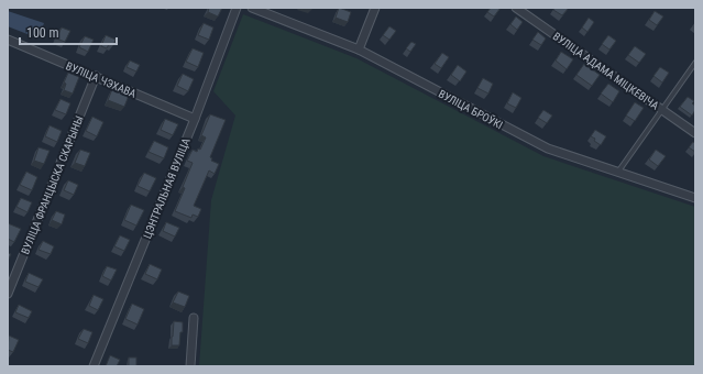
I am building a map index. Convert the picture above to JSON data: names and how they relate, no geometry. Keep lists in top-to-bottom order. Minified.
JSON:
{"streets":{"street":["ВУЛІЦА АДАМА МІЦКЕВІЧА","ВУЛІЦА ЧЭХАВА","ВУЛІЦА БРОЎКІ","ВУЛІЦА ФРАНЦЫСКА СКАРЫНЫ","ЦЭНТРАЛЬНАЯ ВУЛІЦА"]},"crossings":[["ВУЛІЦА ЧЭХАВА","ВУЛІЦА ФРАНЦЫСКА СКАРЫНЫ"],["ВУЛІЦА ЧЭХАВА","ЦЭНТРАЛЬНАЯ ВУЛІЦА"]],"scale_bar":"100 m"}
